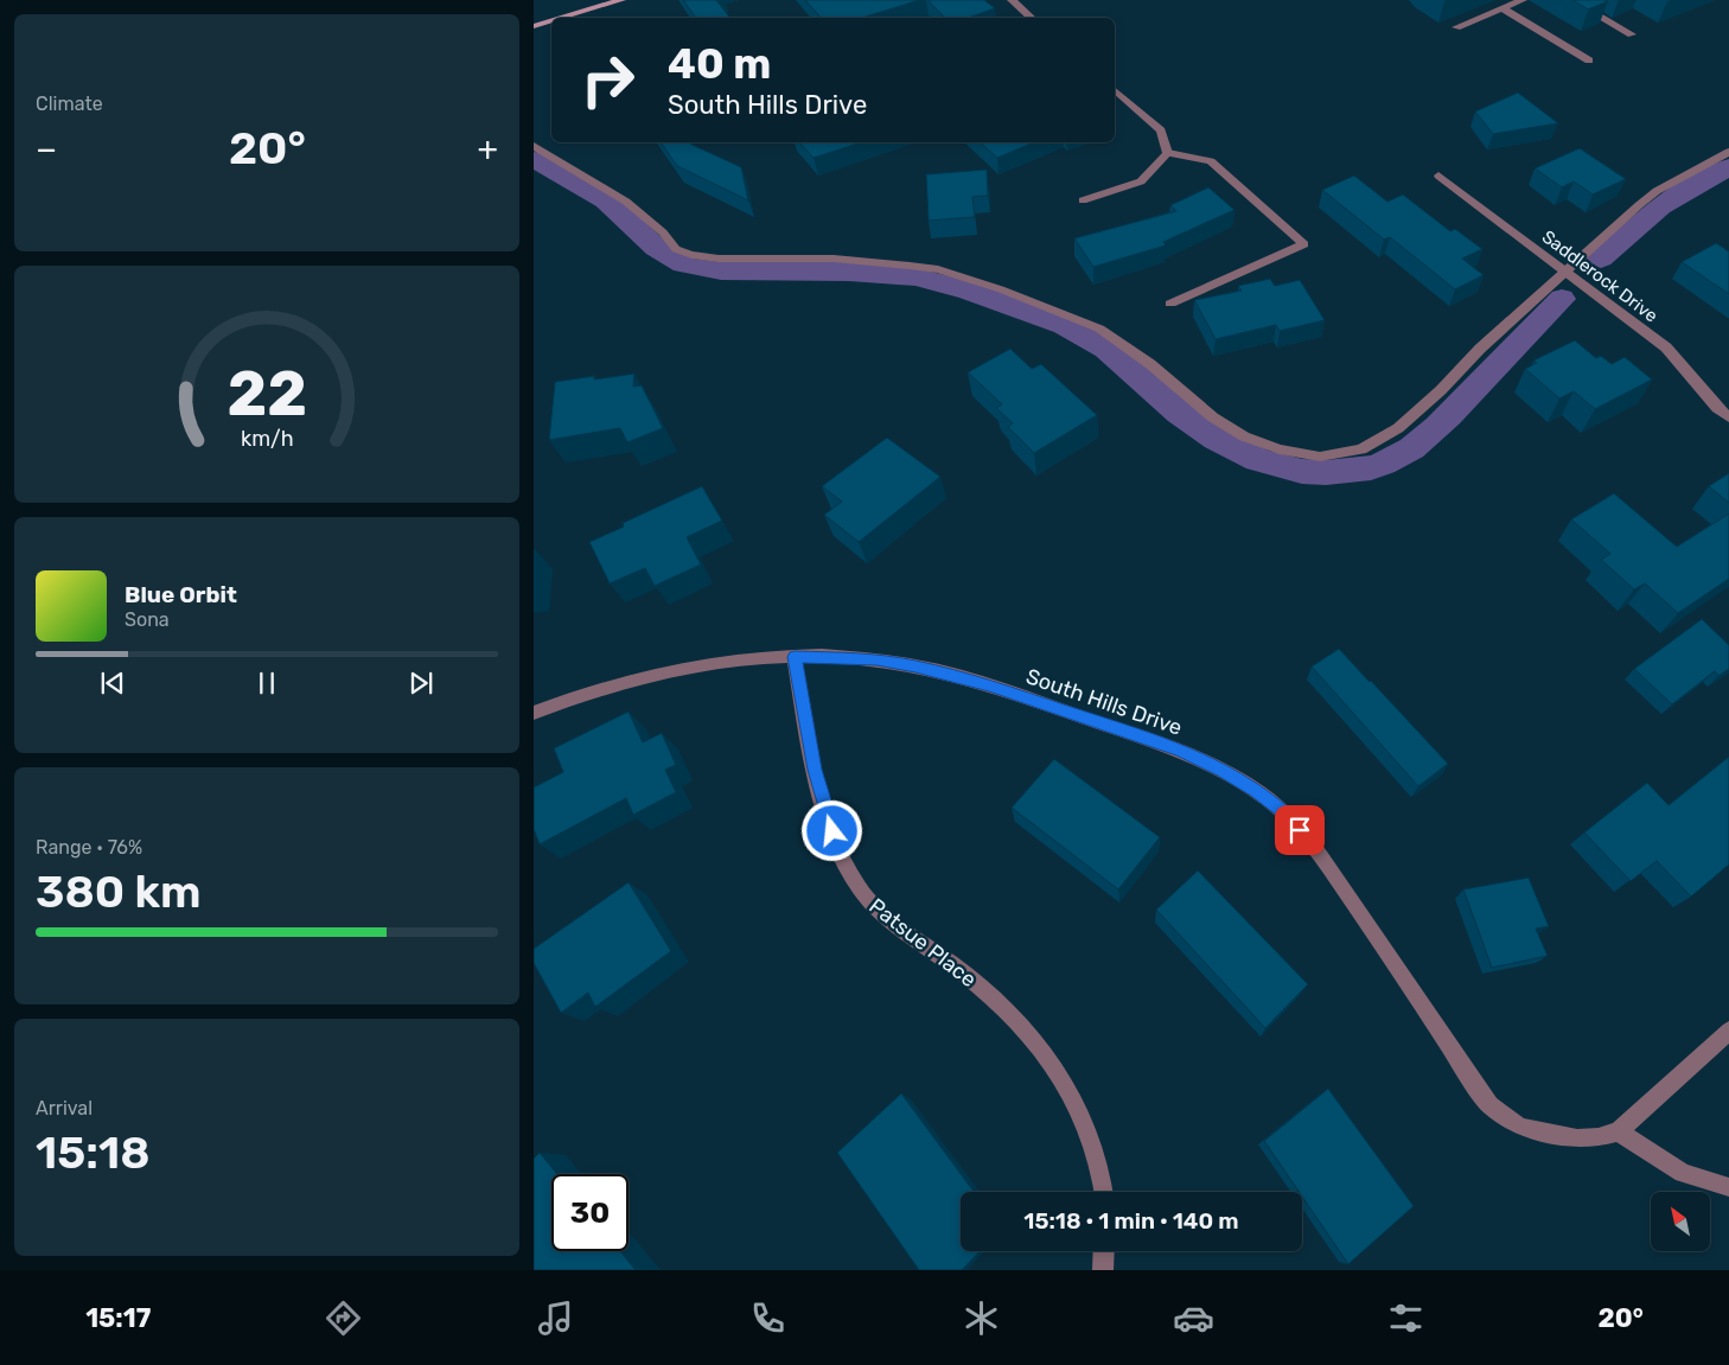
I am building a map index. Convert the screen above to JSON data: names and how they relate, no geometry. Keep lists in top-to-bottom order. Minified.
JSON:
{"streets":{"street":["Saddlerock Drive","South Hills Drive","Patsue Place"]},"crossings":[["South Hills Drive","Patsue Place"]],"north":"top left","page":{"tile":["Climate",["Range · 76%","380 km"],["Arrival","15:18"]],"turn":["40 m","South Hills Drive"],"heat":["−","20°","+"],"song":["Blue Orbit","Sona"],"limit":"30","trip":"15:18 · 1 min · 140 m","tabs":["15:17","20°"],"gauge":["22","km/h"]}}
